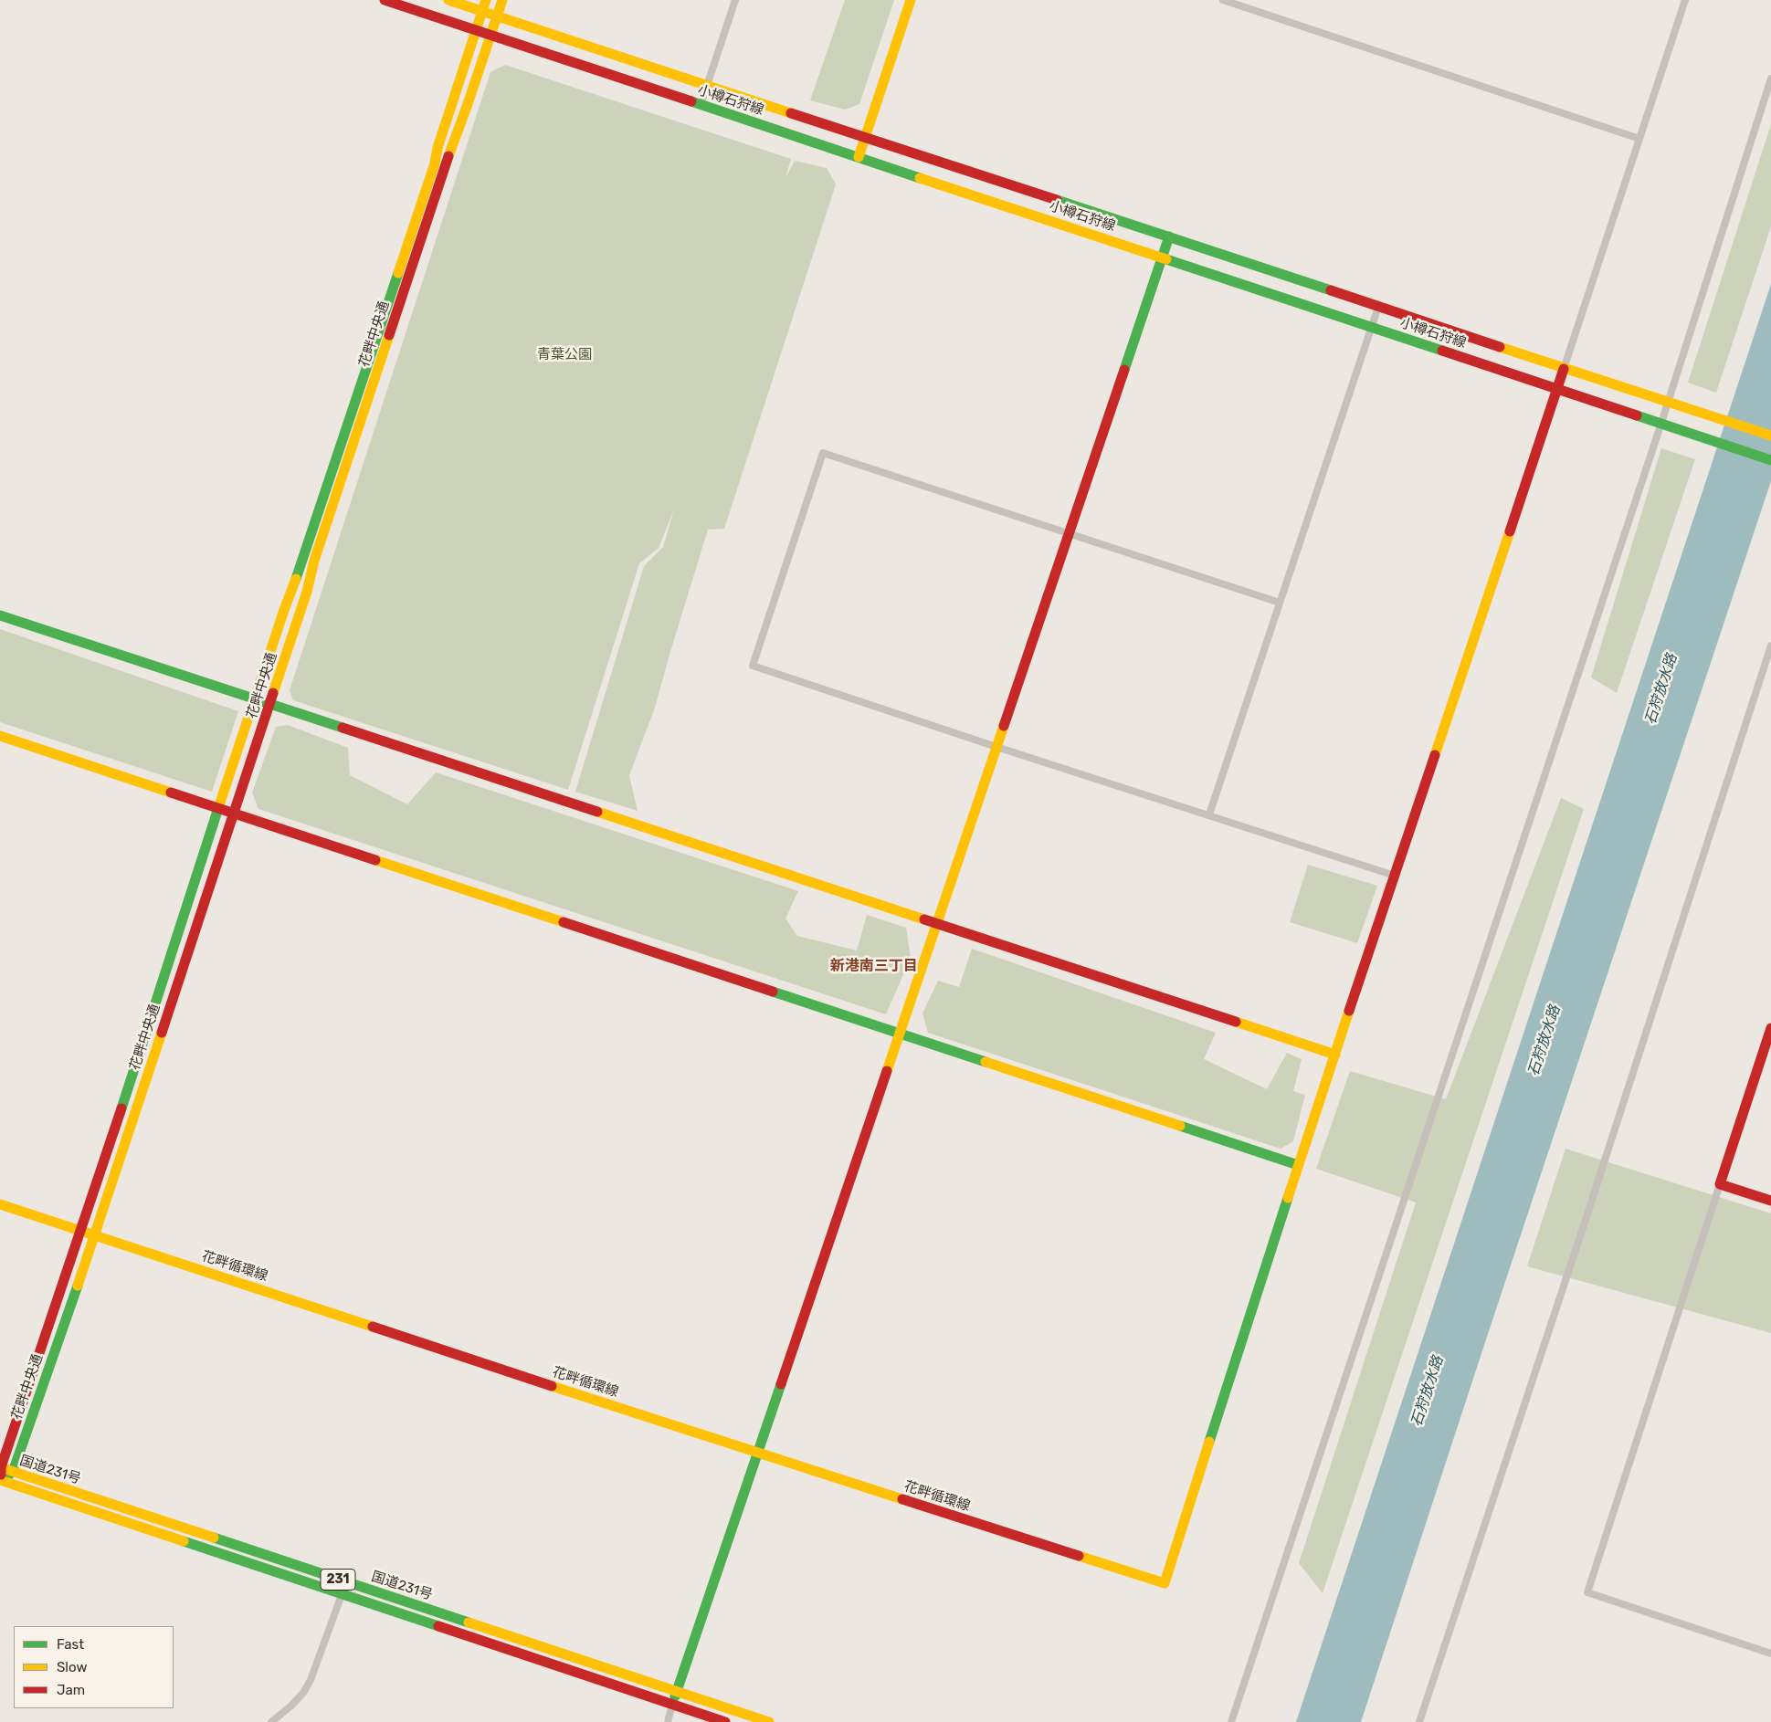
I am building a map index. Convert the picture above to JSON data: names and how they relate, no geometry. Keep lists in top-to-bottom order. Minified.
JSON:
{"streets":{"main road":["小樽石狩線","花畔中央通","花畔循環線","国道231号","231"]},"crossings":[["小樽石狩線","花畔中央通"],["花畔中央通","花畔循環線"],["花畔中央通","国道231号"]],"districts":["新港南三丁目"],"water":["石狩放水路"],"parks":["青葉公園"],"legend":["Fast","Slow","Jam"]}
